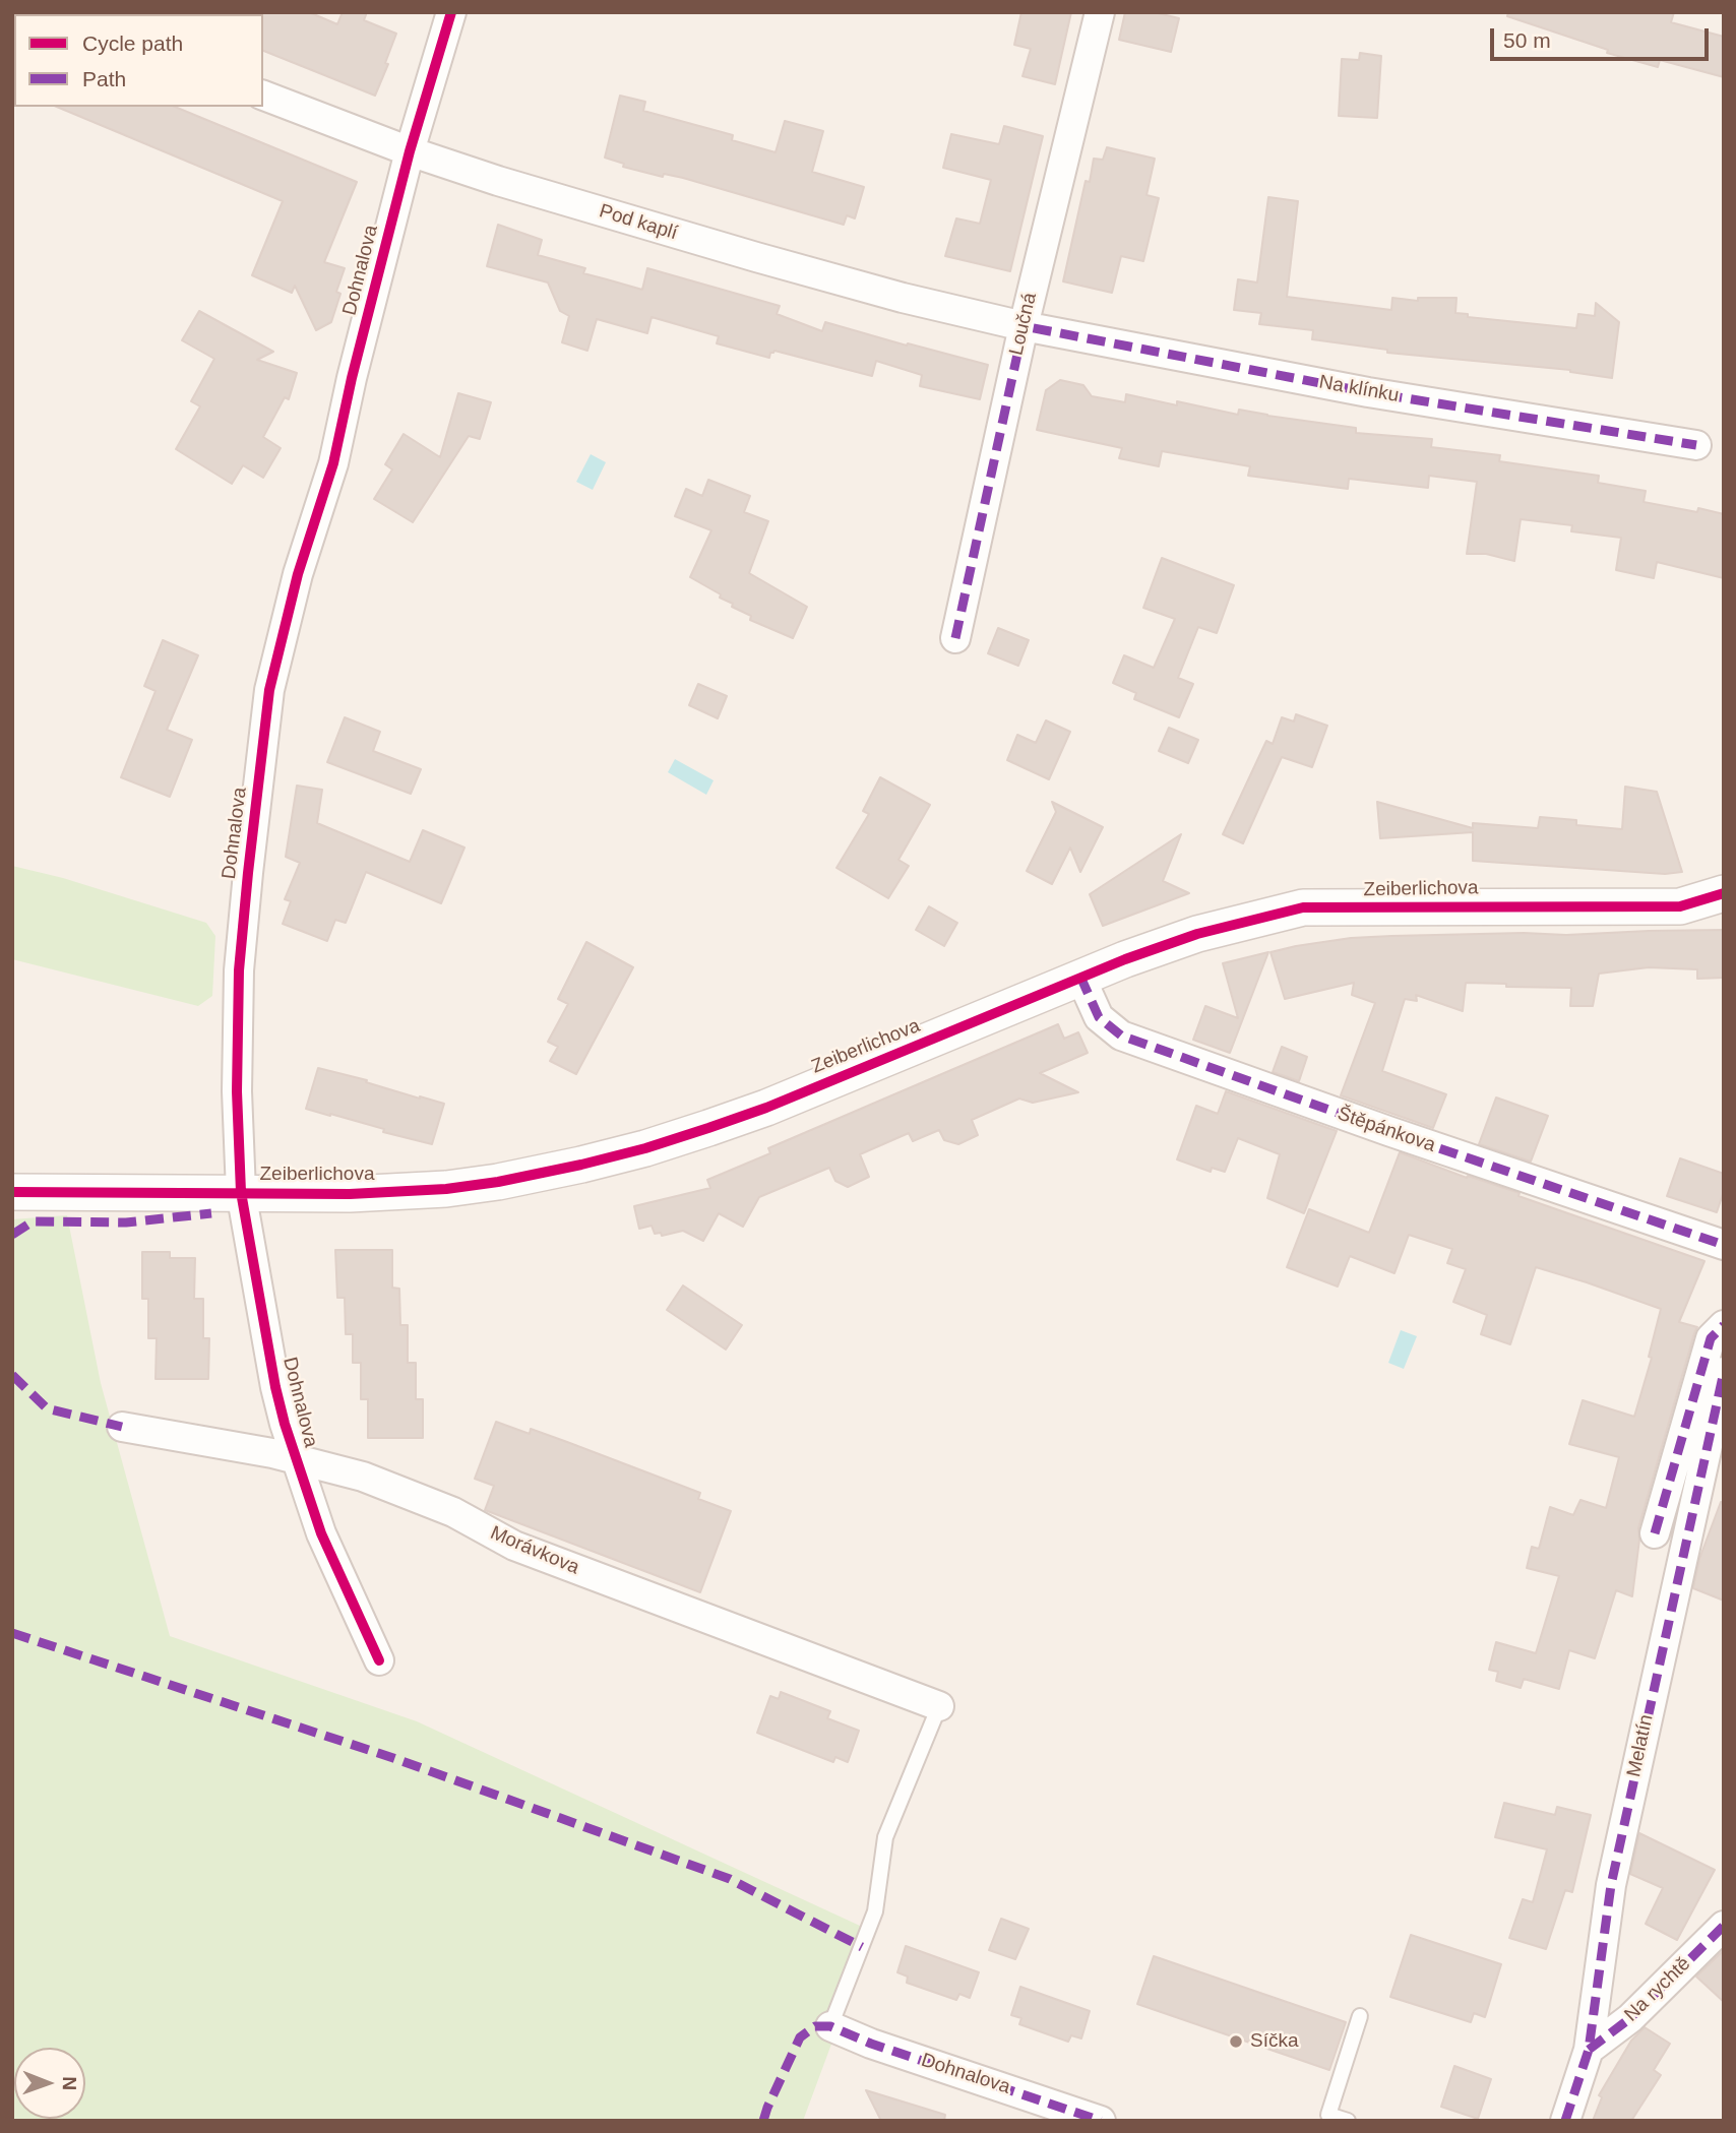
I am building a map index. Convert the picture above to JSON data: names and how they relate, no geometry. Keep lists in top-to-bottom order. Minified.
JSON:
{"streets":{"street":["Pod kaplí","Dohnalova","Loučná","Na klínku","Zeiberlichova","Štěpánkova","Morávkova","Melatín","Na rychtě"]},"crossings":[["Pod kaplí","Dohnalova"],["Pod kaplí","Loučná"],["Pod kaplí","Na klínku"],["Dohnalova","Zeiberlichova"],["Dohnalova","Morávkova"],["Loučná","Na klínku"],["Zeiberlichova","Štěpánkova"],["Melatín","Na rychtě"]],"places":["Síčka"],"legend":["Cycle path","Path"],"scale_bar":"50 m","north":"right"}
